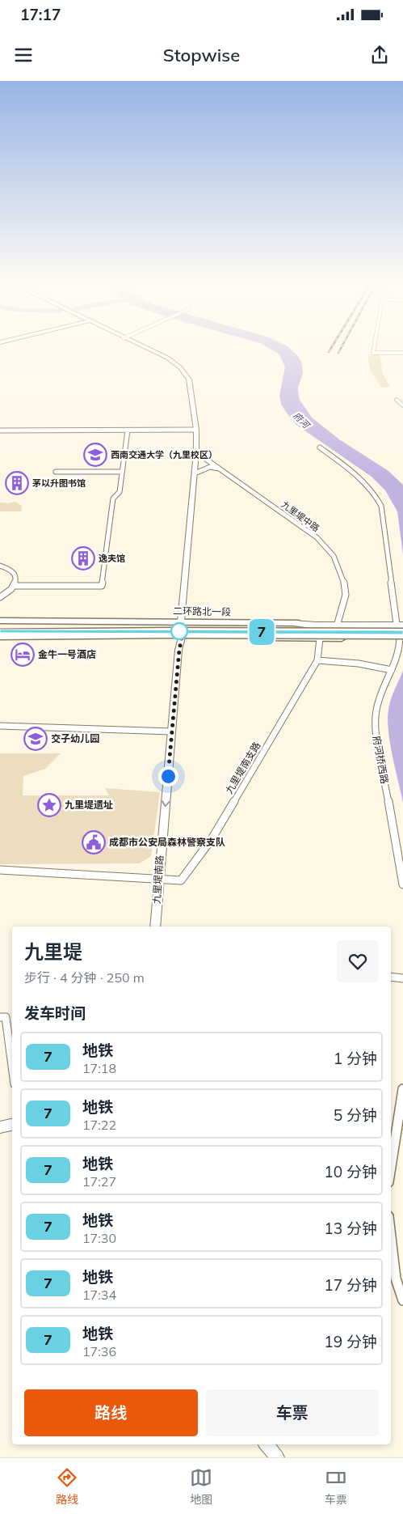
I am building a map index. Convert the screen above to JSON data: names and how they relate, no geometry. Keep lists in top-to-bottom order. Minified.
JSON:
{"streets":{"main road":["二环路北一段"],"street":["九里堤中路","府河桥西路","九里堤南支路","九里堤南路"]},"crossings":[["九里堤中路","二环路北一段"],["二环路北一段","府河桥西路"],["九里堤南支路","九里堤南路"]],"one_way":["九里堤南路"],"water":["府河"],"places":{"school or university":["西南交通大学（九里校区）","交子幼儿园"],"building":["茅以升图书馆","逸夫馆"],"hotel":["金牛一号酒店"],"place":["九里堤遗址"],"public building":["成都市公安局森林警察支队"]},"lines":["metro line 7"],"page":{"status":"17:17","header":"Stopwise","on_map":"7","heading":[["九里堤","步行 · 4 分钟 · 250 m"],"发车时间"],"list":[{"mark":"7","name":"地铁","note":"17:18","value":"1 分钟"},{"mark":"7","name":"地铁","note":"17:22","value":"5 分钟"},{"mark":"7","name":"地铁","note":"17:27","value":"10 分钟"},{"mark":"7","name":"地铁","note":"17:30","value":"13 分钟"},{"mark":"7","name":"地铁","note":"17:34","value":"17 分钟"},{"mark":"7","name":"地铁","note":"17:36","value":"19 分钟"}],"buttons":["路线","车票"],"tabs":["路线","地图","车票"]}}
